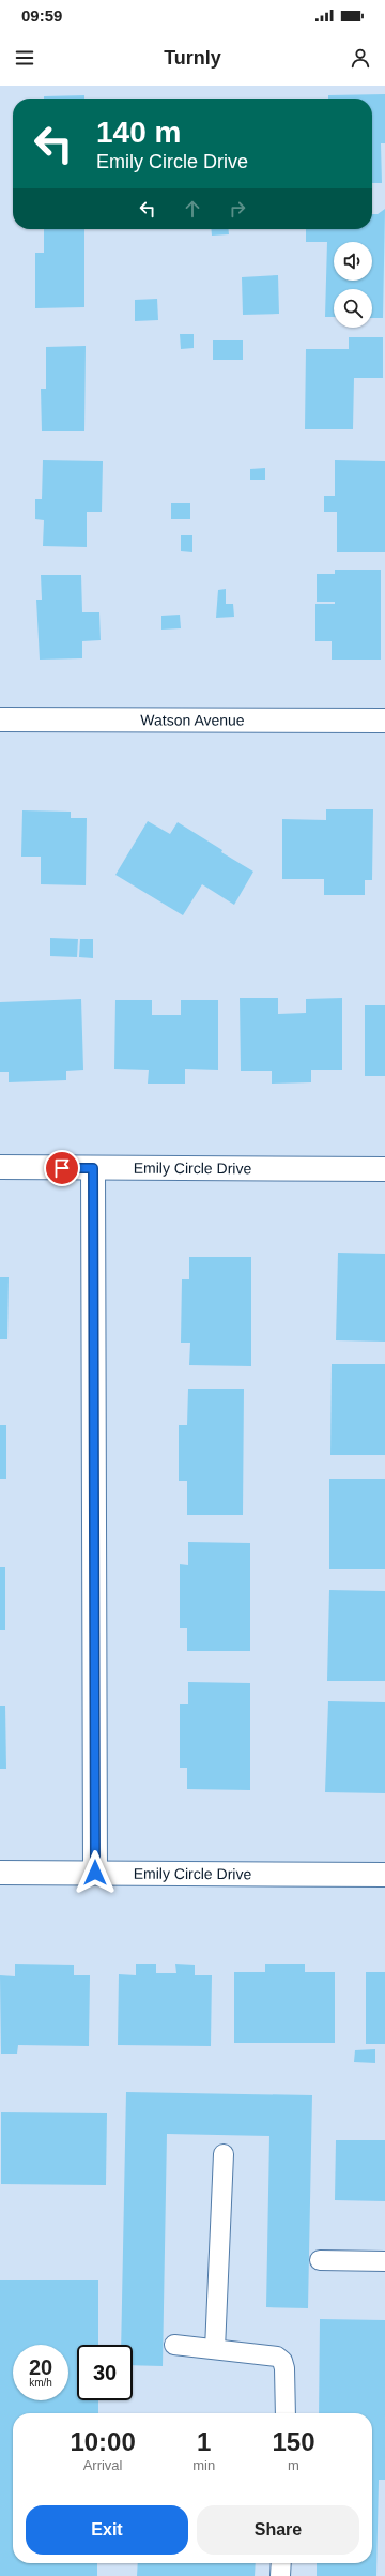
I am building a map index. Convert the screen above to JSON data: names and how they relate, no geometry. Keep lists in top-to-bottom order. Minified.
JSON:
{"streets":{"street":["Watson Avenue","Emily Circle Drive"]},"page":{"status":"09:59","header":"Turnly","turn":["140 m","Emily Circle Drive"],"speed":"20 km/h","limit":"30","eta":["10:00","Arrival","1","min","150","m"],"buttons":["Exit","Share"]}}
